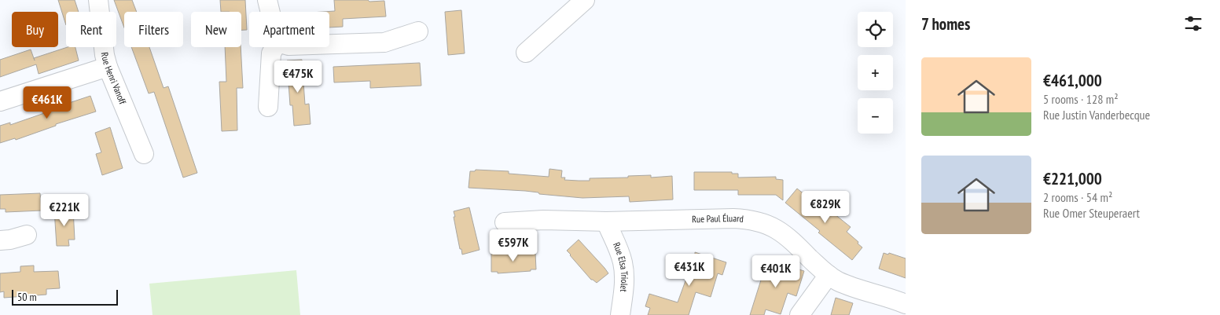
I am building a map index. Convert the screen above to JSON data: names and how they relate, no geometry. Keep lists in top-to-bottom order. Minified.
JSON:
{"streets":{"street":["Rue Henri Vanoff","Rue Paul Éluard","Rue Elsa Triolet"]},"crossings":[["Rue Paul Éluard","Rue Elsa Triolet"]],"scale_bar":"50 m","page":{"heading":"7 homes","map_buttons":["+","−"],"chip":["Buy","Rent","Filters","New","Apartment"],"list":[{"name":"€461,000","note":"5 rooms · 128 m² · Rue Justin Vanderbecque"},{"name":"€221,000","note":"2 rooms · 54 m² · Rue Omer Steuperaert"}],"price":["€475K","€461K","€829K","€221K","€597K","€431K","€401K"],"scale":"50 m"}}
